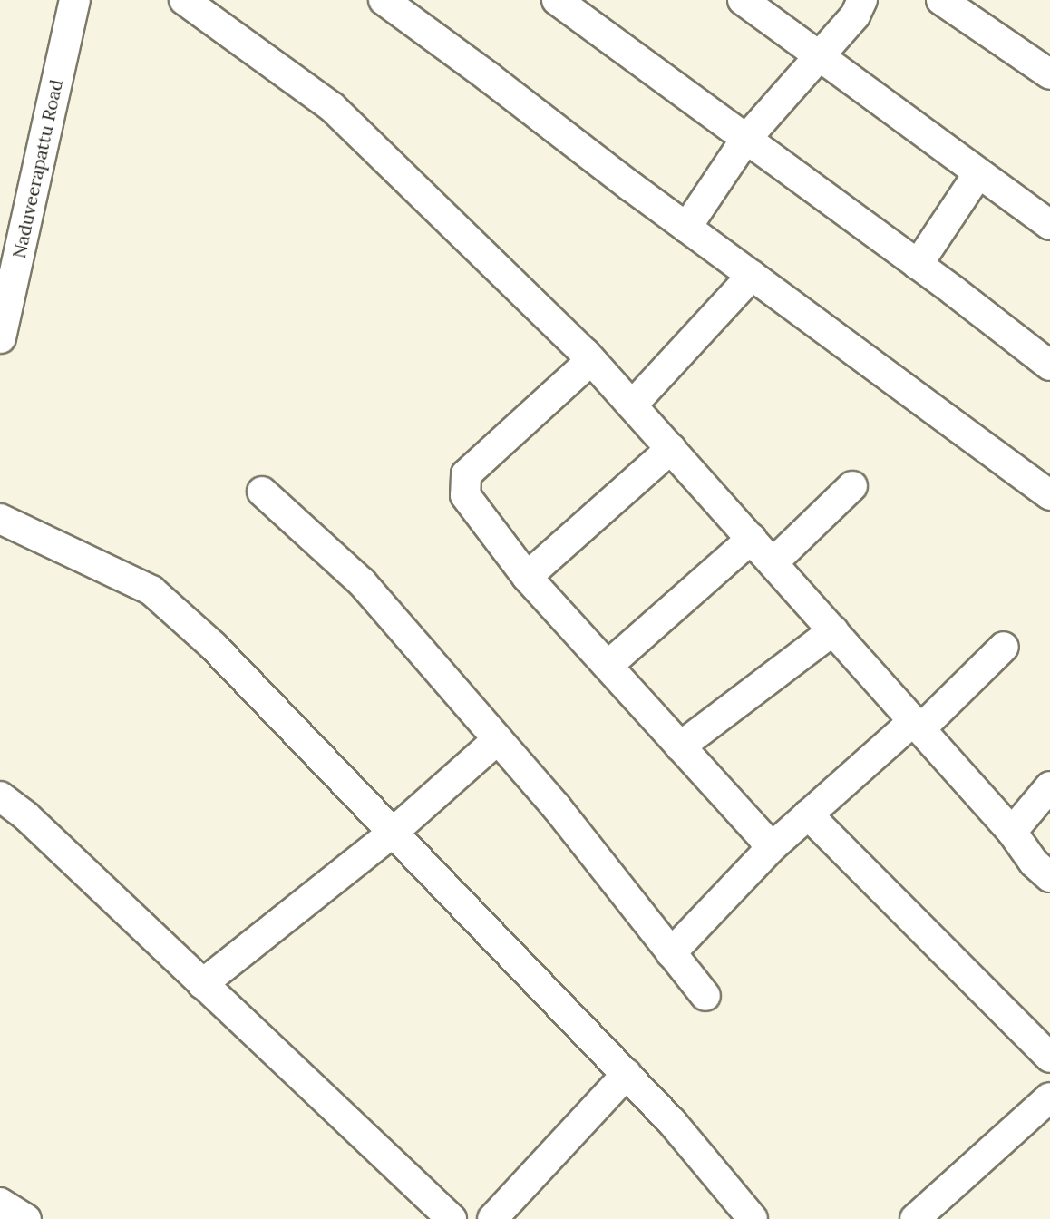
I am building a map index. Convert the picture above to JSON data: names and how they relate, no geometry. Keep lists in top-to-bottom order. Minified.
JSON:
{"streets":{"street":["Naduveerapattu Road"]}}
